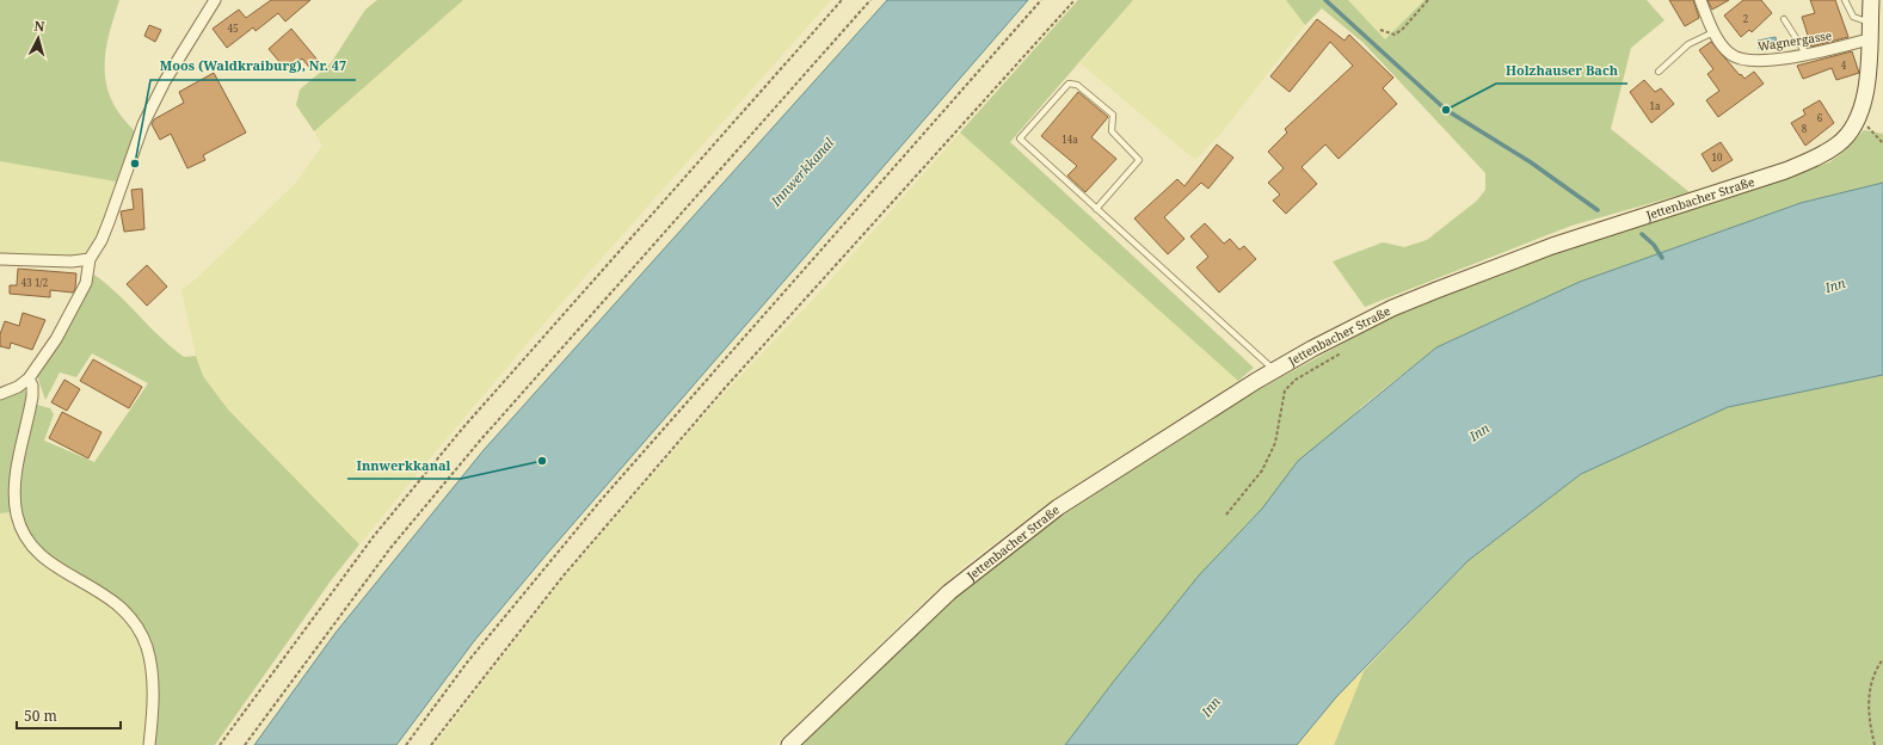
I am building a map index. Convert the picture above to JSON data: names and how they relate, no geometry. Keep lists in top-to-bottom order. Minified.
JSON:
{"streets":{"street":["Wagnergasse","Jettenbacher Straße"]},"crossings":[["Wagnergasse","Jettenbacher Straße"]],"water":["Innwerkkanal","Inn"],"places":["Holzhauser Bach","Moos (Waldkraiburg), Nr. 47","Innwerkkanal"],"house_numbers":["2","45","4","1a","6","8","14a","10","43 1/2"],"scale_bar":"50 m","north":"top"}
